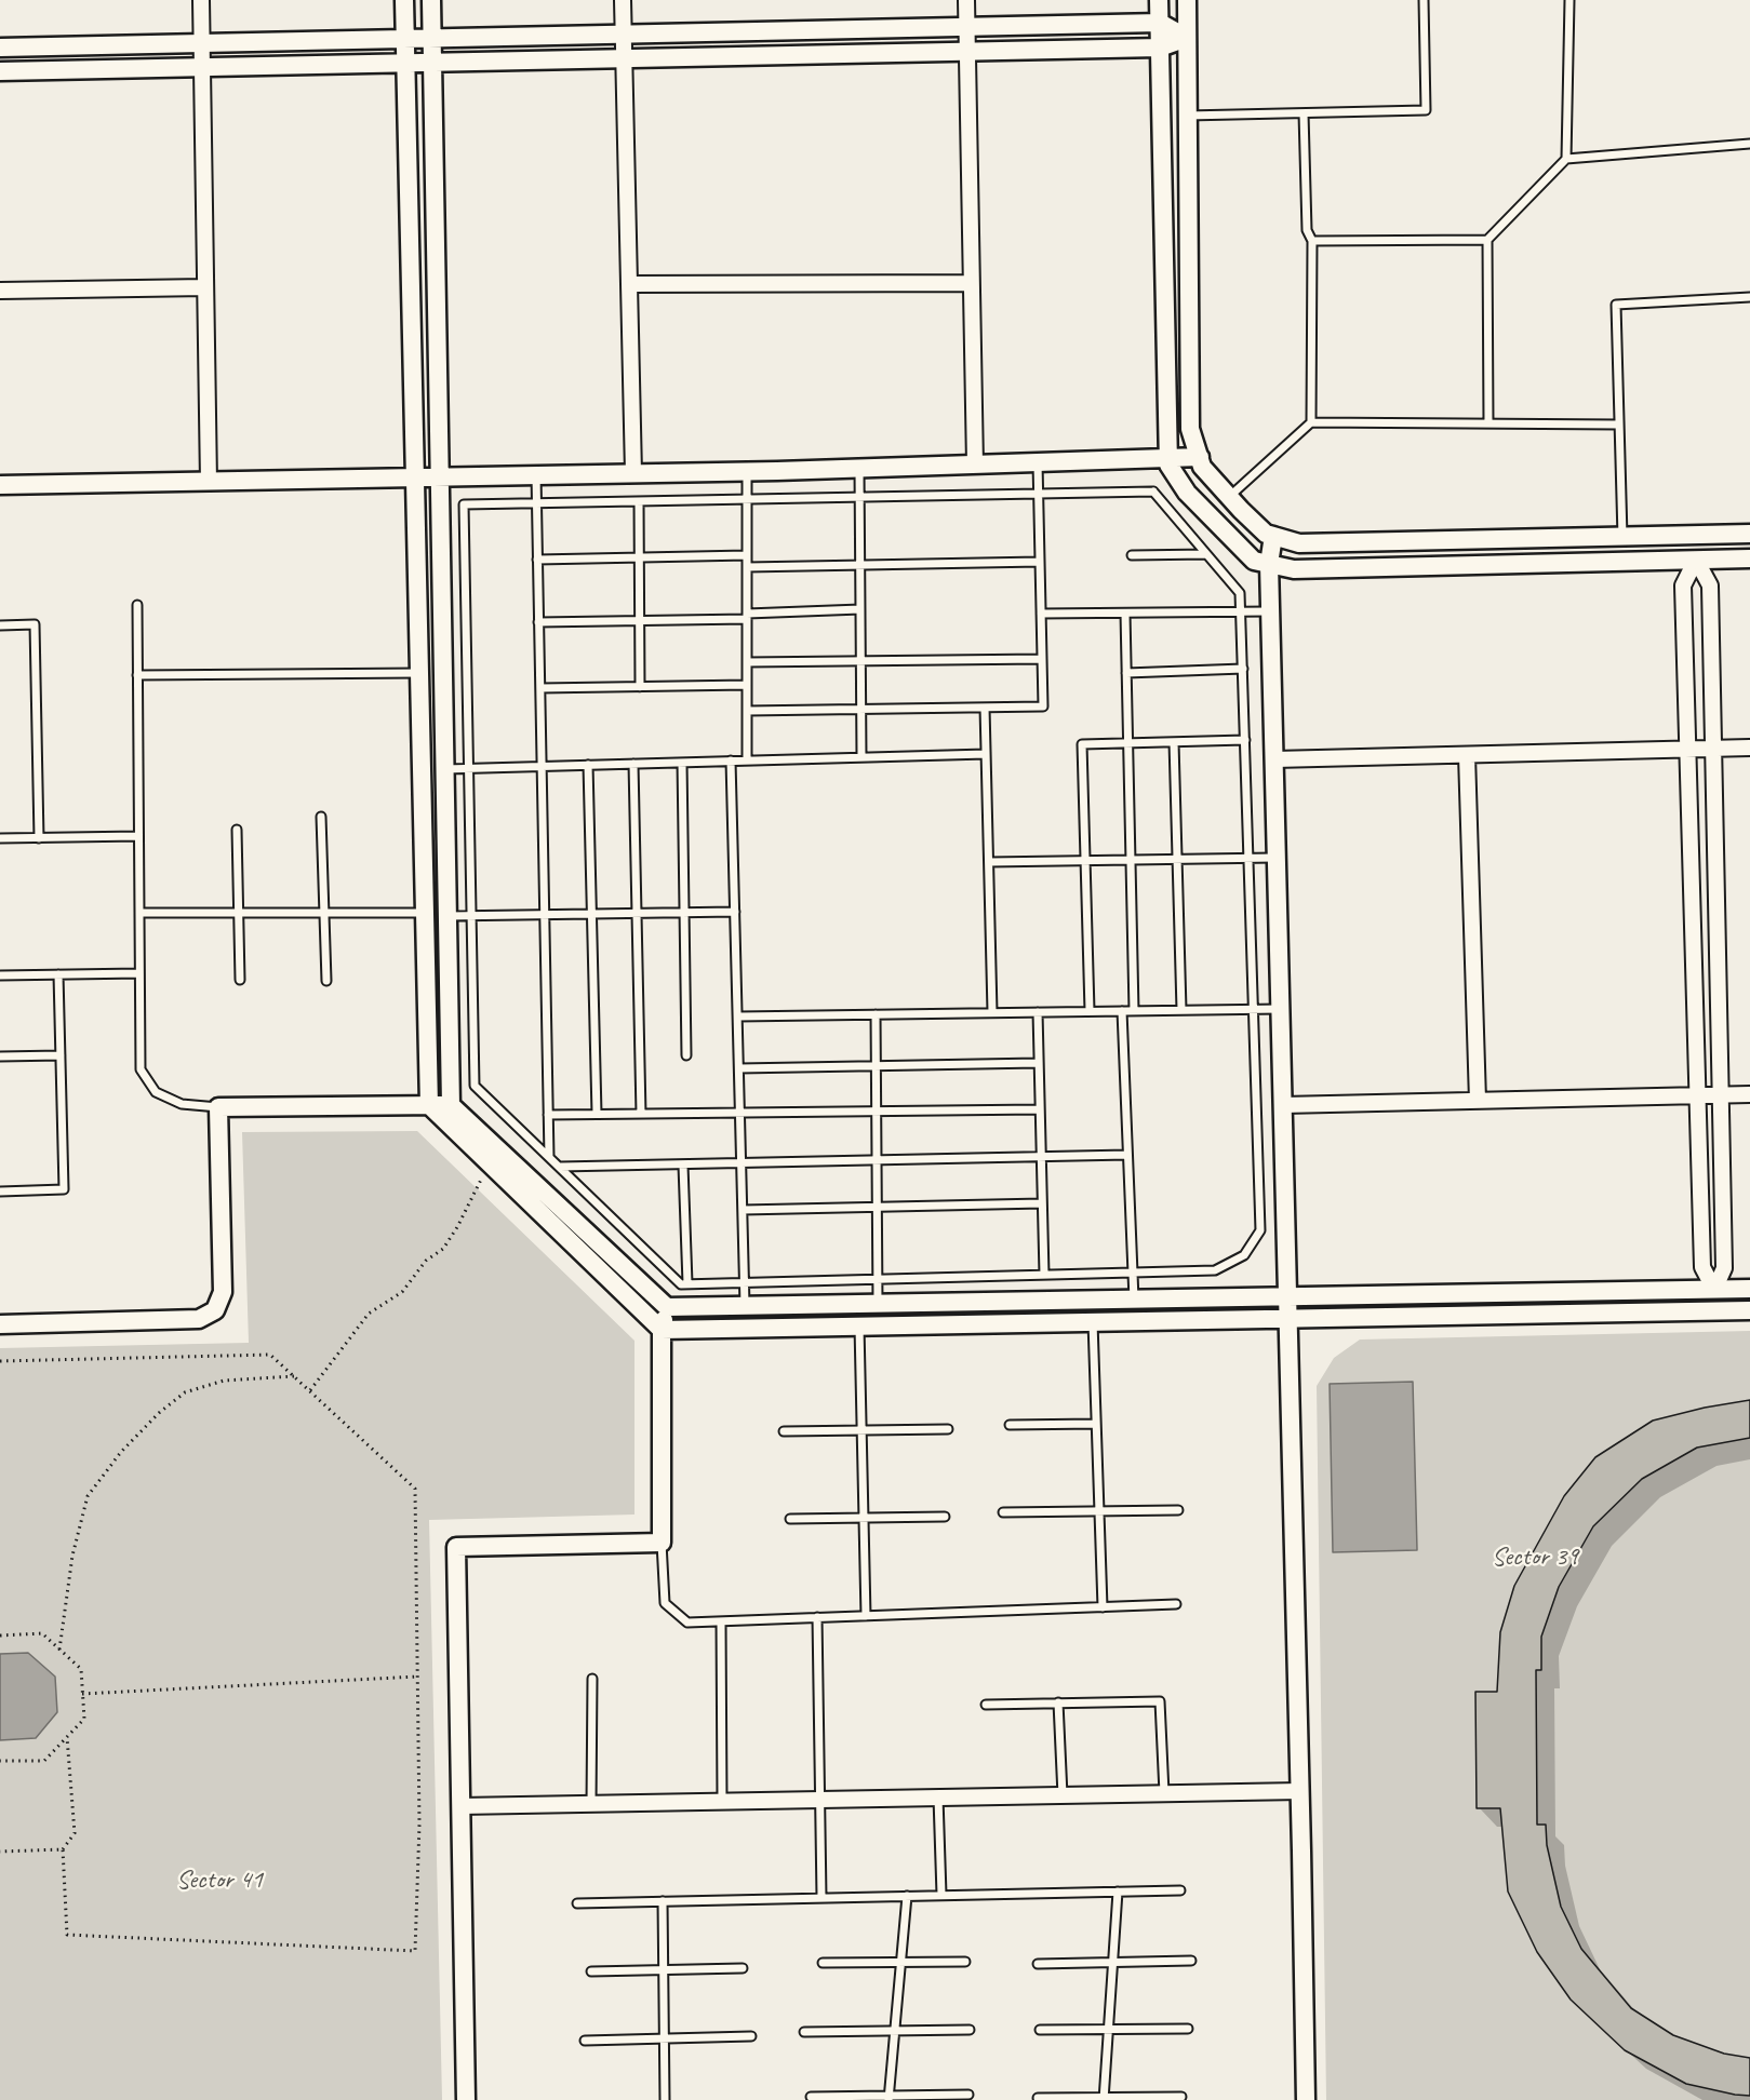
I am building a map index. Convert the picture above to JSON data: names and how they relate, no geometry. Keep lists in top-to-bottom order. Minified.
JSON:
{"parks":["Sector 39","Sector 41"]}
